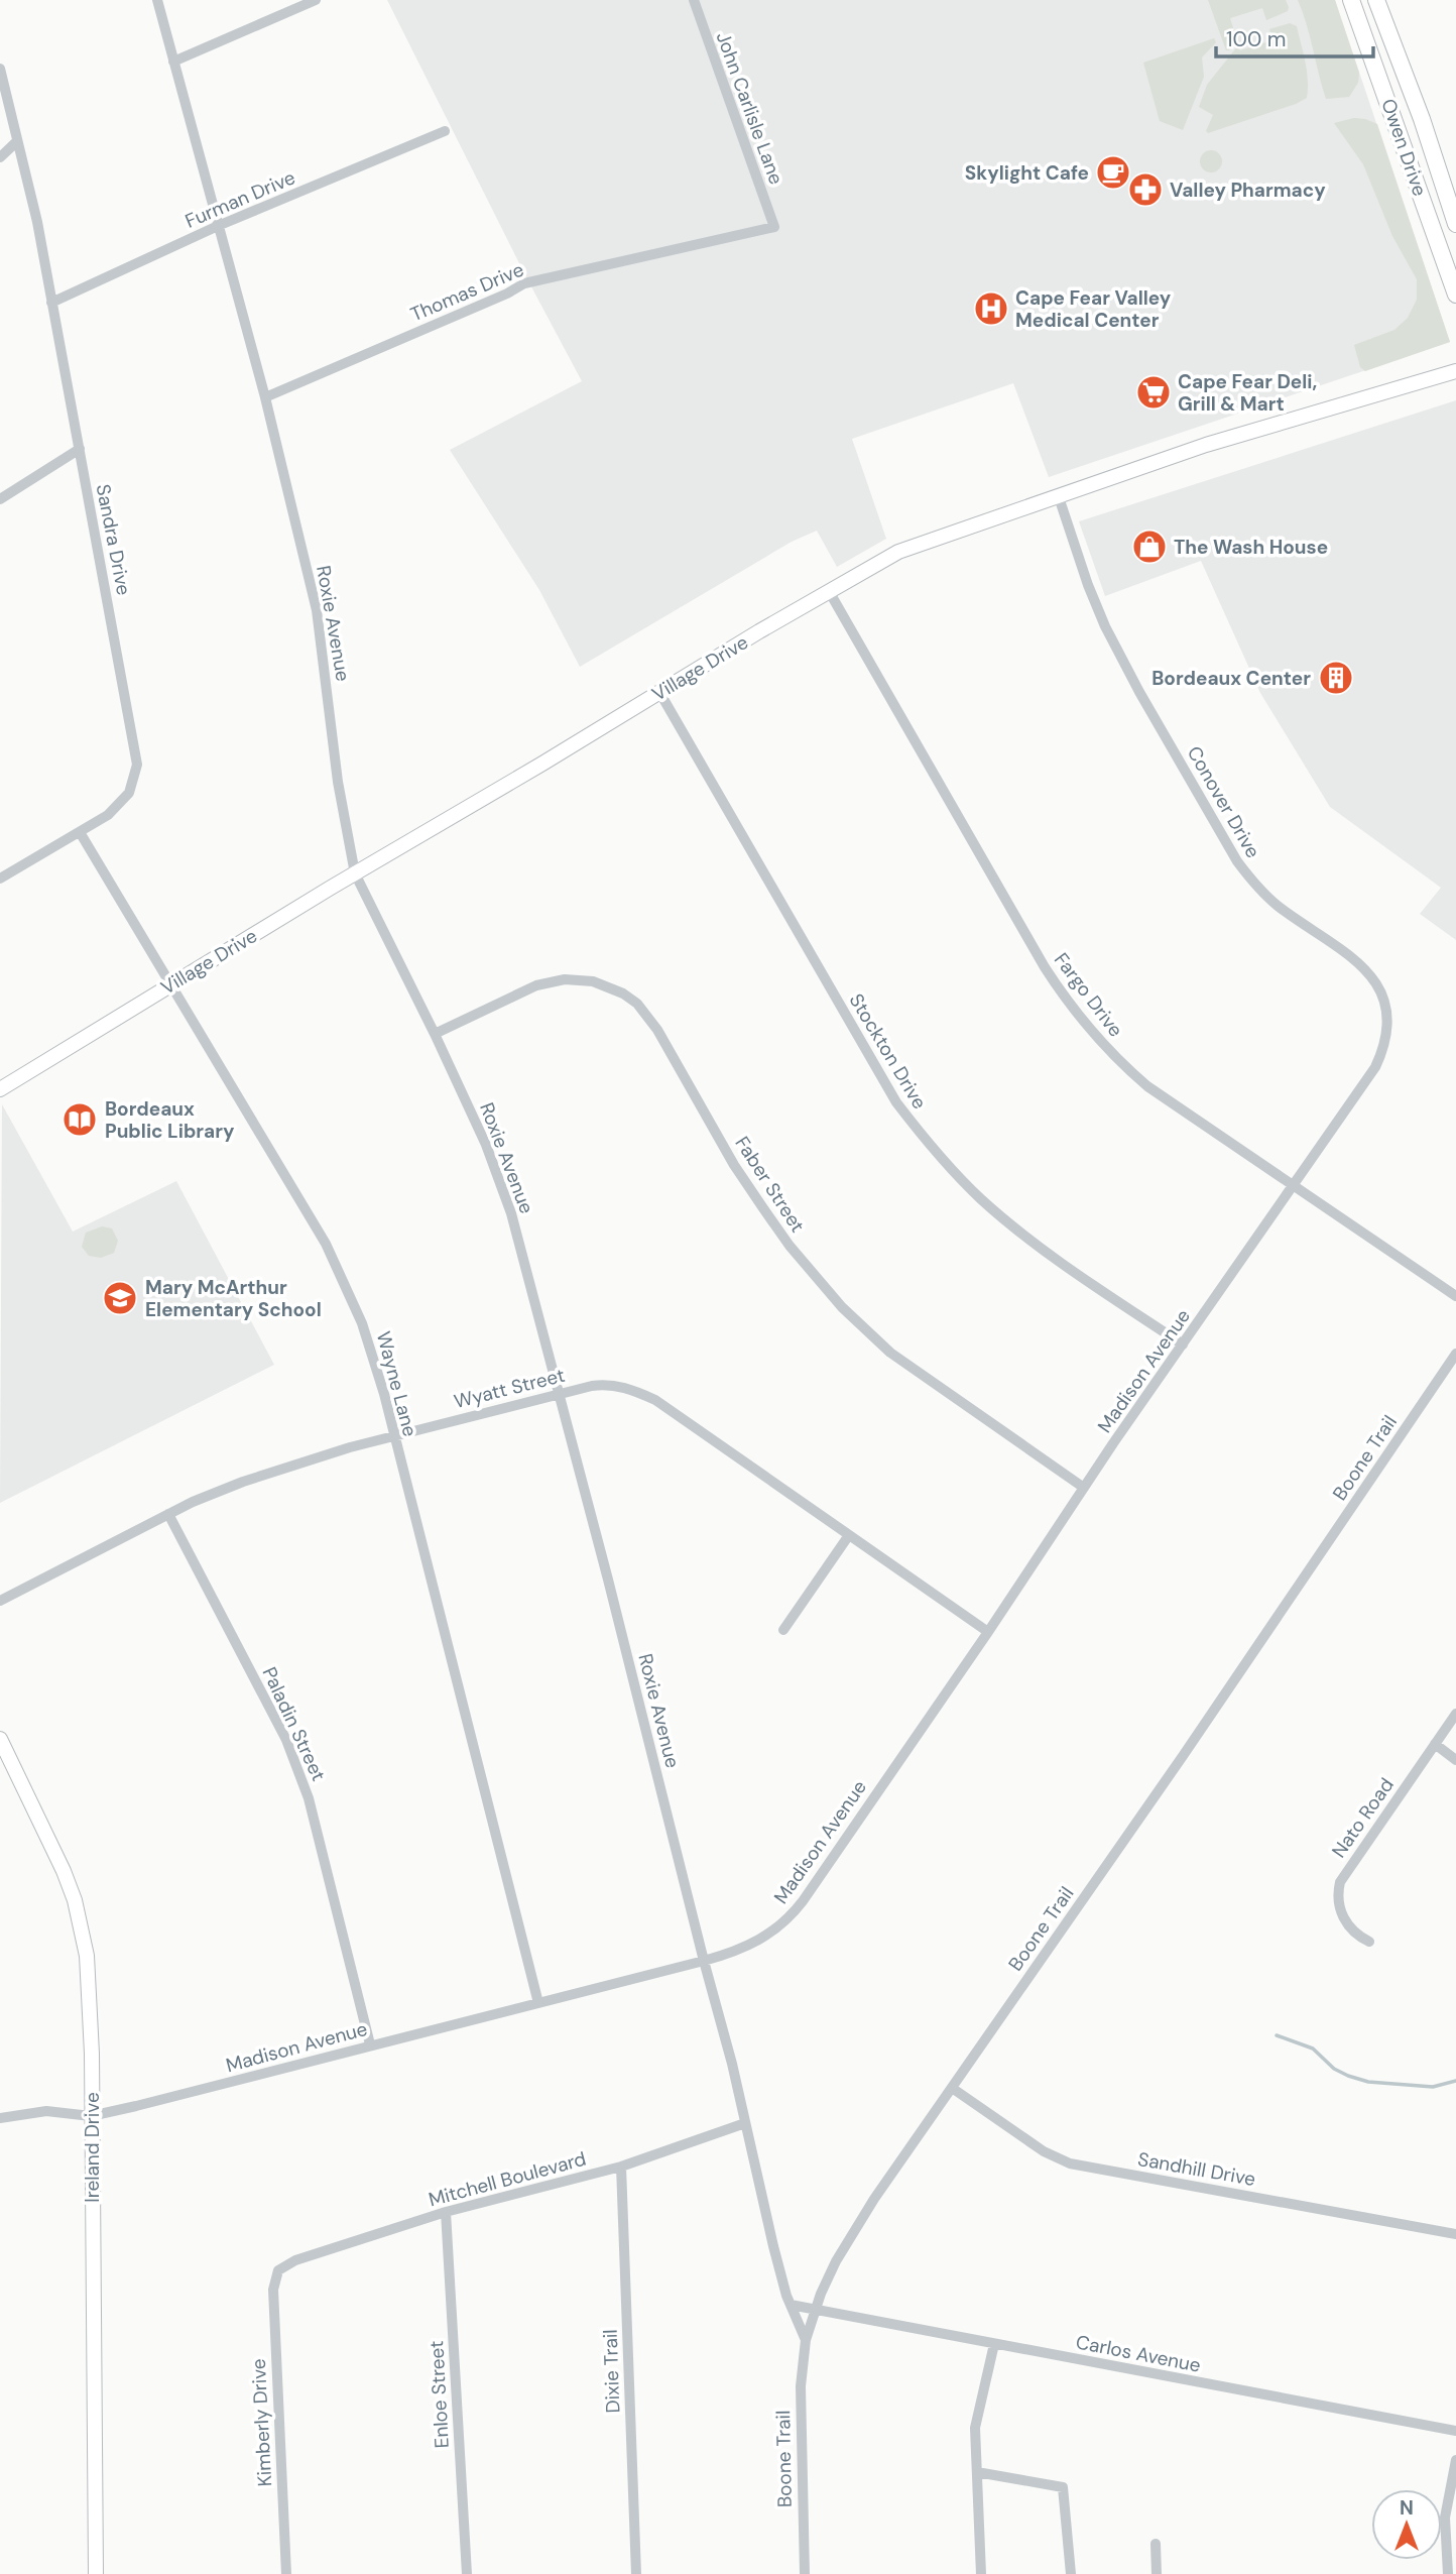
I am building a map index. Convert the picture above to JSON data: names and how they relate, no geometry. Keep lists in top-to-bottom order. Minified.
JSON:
{"streets":{"highway":["Owen Drive"],"main road":["Village Drive","Ireland Drive"],"street":["John Carlisle Lane","Furman Drive","Thomas Drive","Sandra Drive","Roxie Avenue","Conover Drive","Fargo Drive","Stockton Drive","Faber Street","Madison Avenue","Wayne Lane","Wyatt Street","Boone Trail","Paladin Street","Nato Road","Sandhill Drive","Mitchell Boulevard","Carlos Avenue","Dixie Trail","Enloe Street","Kimberly Drive"]},"crossings":[["John Carlisle Lane","Thomas Drive"],["Furman Drive","Sandra Drive"],["Furman Drive","Roxie Avenue"],["Thomas Drive","Roxie Avenue"],["Sandra Drive","Wayne Lane"],["Roxie Avenue","Village Drive"],["Roxie Avenue","Faber Street"],["Roxie Avenue","Madison Avenue"],["Roxie Avenue","Wyatt Street"],["Roxie Avenue","Boone Trail"],["Roxie Avenue","Mitchell Boulevard"],["Roxie Avenue","Carlos Avenue"],["Village Drive","Conover Drive"],["Village Drive","Fargo Drive"],["Village Drive","Stockton Drive"],["Village Drive","Wayne Lane"],["Conover Drive","Fargo Drive"],["Conover Drive","Madison Avenue"],["Fargo Drive","Madison Avenue"],["Stockton Drive","Madison Avenue"],["Faber Street","Madison Avenue"],["Madison Avenue","Wayne Lane"],["Madison Avenue","Wyatt Street"],["Madison Avenue","Paladin Street"],["Madison Avenue","Ireland Drive"],["Wayne Lane","Wyatt Street"],["Wyatt Street","Paladin Street"],["Boone Trail","Sandhill Drive"],["Boone Trail","Carlos Avenue"],["Mitchell Boulevard","Dixie Trail"],["Mitchell Boulevard","Enloe Street"],["Mitchell Boulevard","Kimberly Drive"]],"places":{"cafe":["Skylight Cafe"],"pharmacy":["Valley Pharmacy"],"hospital":["Cape Fear Valley Medical Center"],"supermarket":["Cape Fear Deli, Grill & Mart"],"shop":["The Wash House"],"building":["Bordeaux Center"],"library":["Bordeaux Public Library"],"school or university":["Mary McArthur Elementary School"]},"scale_bar":"100 m","north":"top"}
